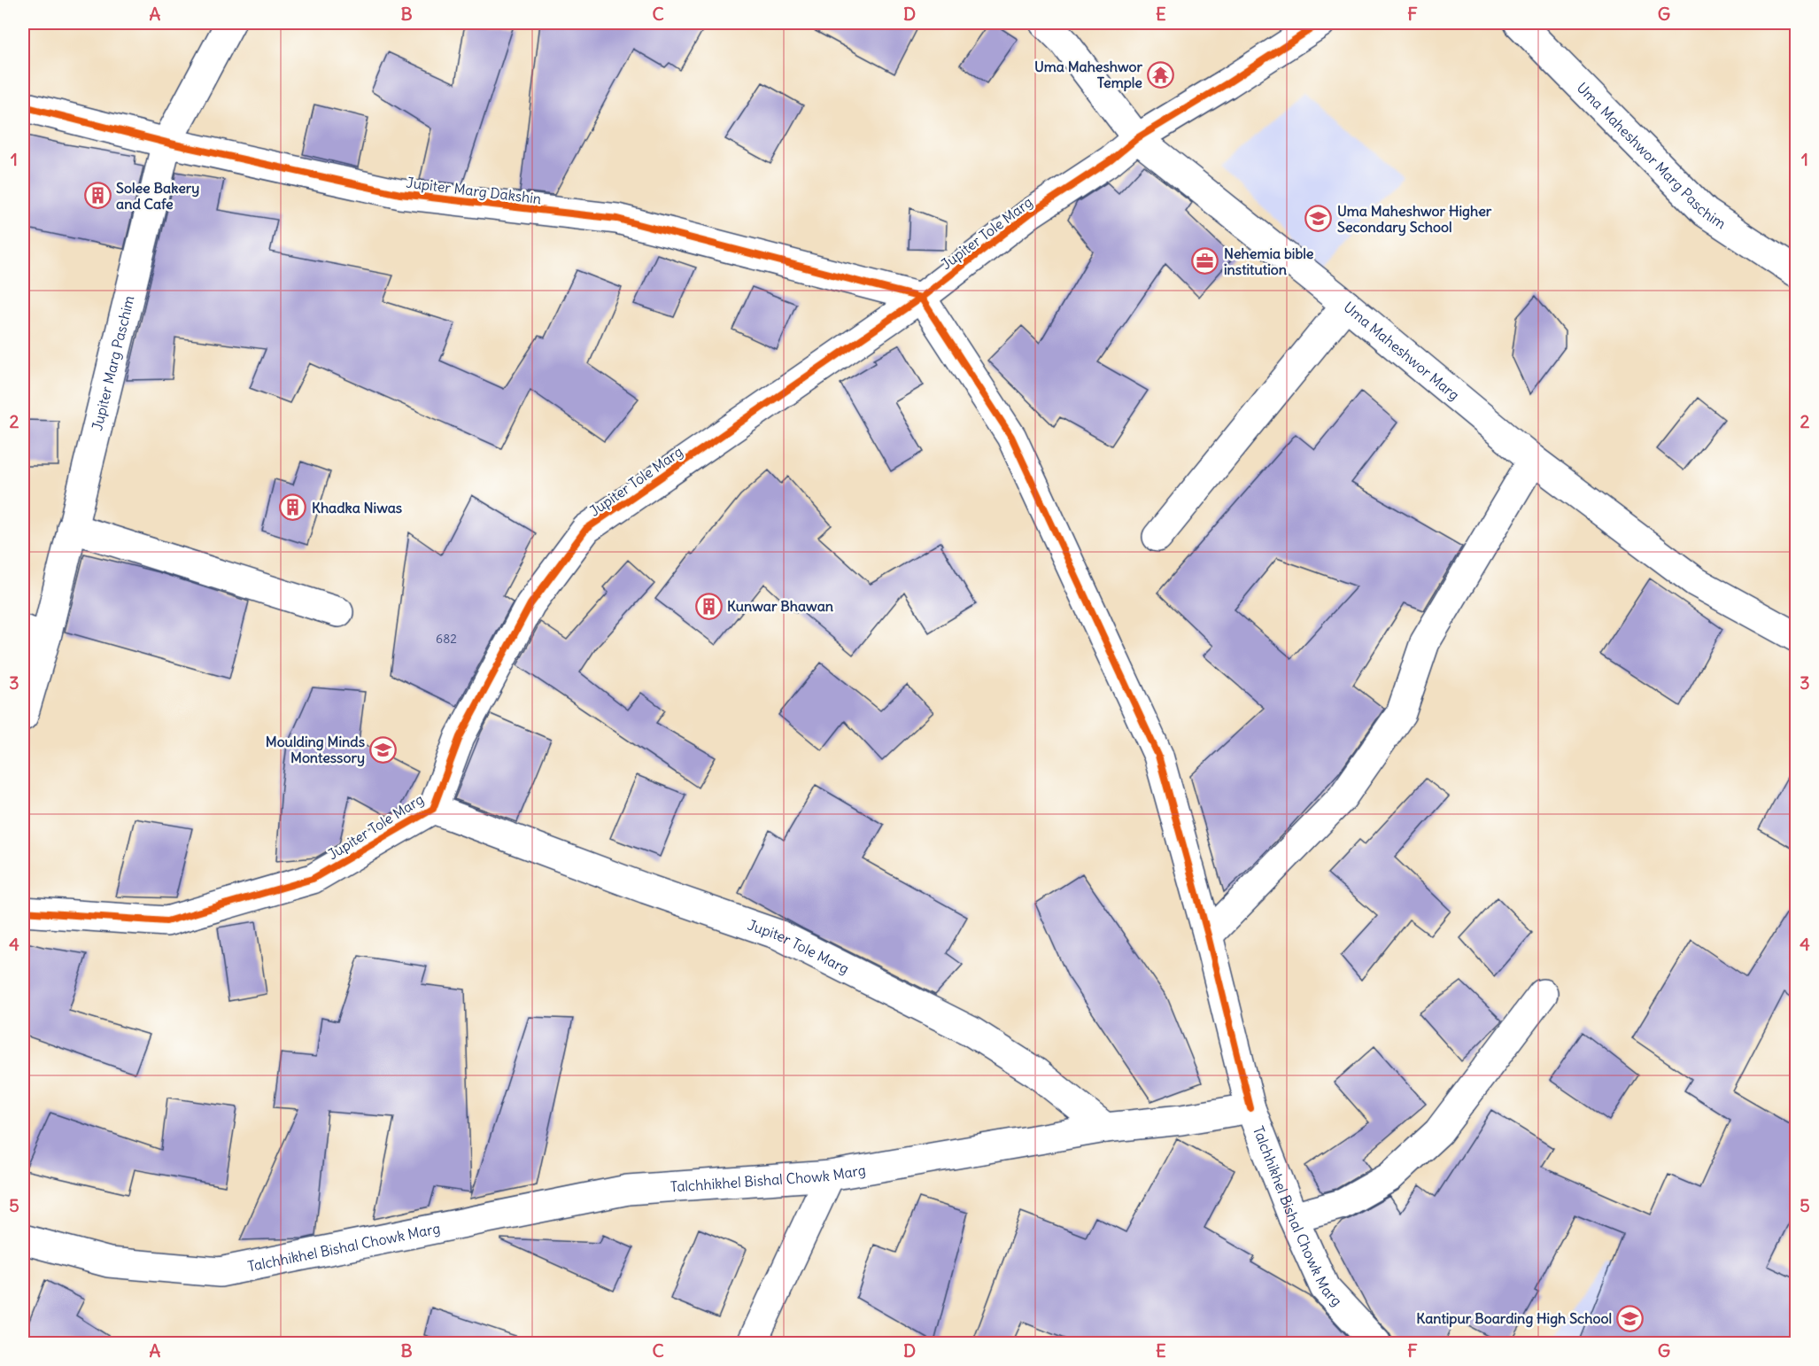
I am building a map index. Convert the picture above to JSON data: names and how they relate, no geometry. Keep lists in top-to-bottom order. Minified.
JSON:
{"streets":{"street":["Uma Maheshwor Marg Paschim","Jupiter Marg Dakshin","Jupiter Tole Marg","Uma Maheshwor Marg","Jupiter Marg Paschim","Talchhikhel Bishal Chowk Marg"]},"crossings":[["Jupiter Marg Dakshin","Jupiter Tole Marg"],["Jupiter Marg Dakshin","Jupiter Marg Paschim"],["Jupiter Tole Marg","Uma Maheshwor Marg"],["Jupiter Tole Marg","Talchhikhel Bishal Chowk Marg"]],"places":{"temple":["Uma Maheshwor Temple"],"building":["Solee Bakery and Cafe","Khadka Niwas","Kunwar Bhawan"],"school or university":["Uma Maheshwor Higher Secondary School","Moulding Minds Montessory","Kantipur Boarding High School"],"office":["Nehemia bible institution"]},"house_numbers":["682"],"grid":{"columns":["A","B","C","D","E","F","G"],"rows":["1","2","3","4","5"]}}
